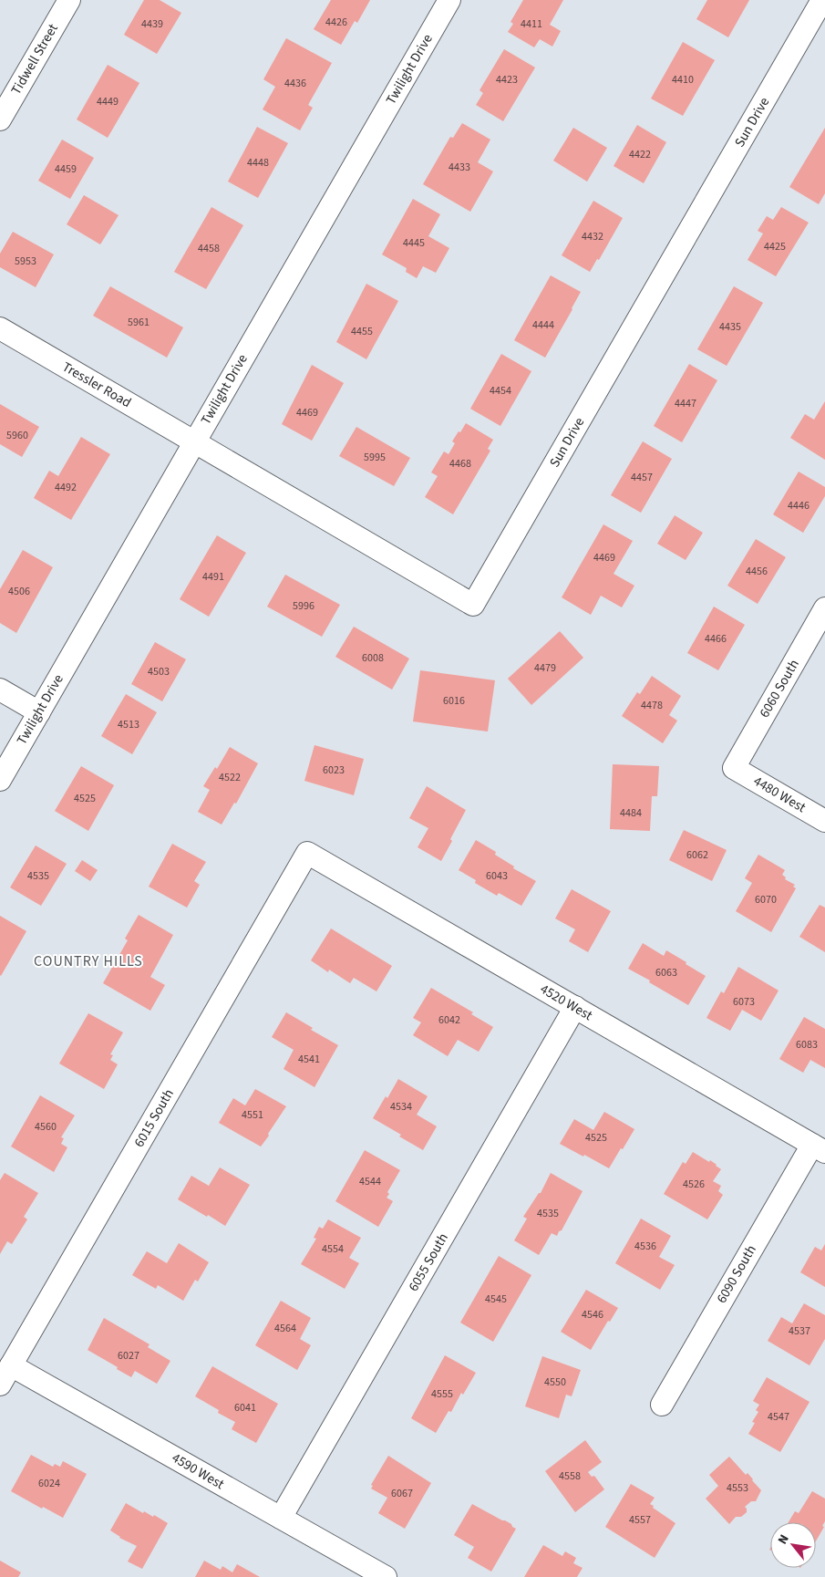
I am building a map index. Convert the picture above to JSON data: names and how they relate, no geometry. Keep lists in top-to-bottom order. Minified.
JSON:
{"streets":{"street":["Tidwell Street","Twilight Drive","Sun Drive","Tressler Road","6060 South","4480 West","4520 West","6015 South","6055 South","6090 South","4590 West"]},"crossings":[["Twilight Drive","Sun Drive"],["Twilight Drive","Tressler Road"],["Sun Drive","Tressler Road"],["6060 South","4480 West"],["4520 West","6015 South"],["4520 West","6055 South"],["4520 West","6090 South"],["6015 South","4590 West"],["6055 South","4590 West"]],"districts":["COUNTRY HILLS"],"house_numbers":["4426","4439","4411","4423","4410","4436","4449","4422","4448","4433","4459","4432","4445","4425","4458","5953","5961","4444","4435","4455","4454","4447","4469","5960","5995","4468","4457","4492","4446","4469","4456","4491","4506","5996","4466","6008","4479","4503","6016","4478","4513","6023","4522","4525","4484","6062","4535","6043","6070","6063","6073","6042","6083","4541","4534","4551","4560","4525","4544","4526","4535","4536","4554","4545","4546","4564","4537","6027","4550","4555","6041","4547","4558","6024","4553","6067","4557"],"north":"top left"}
